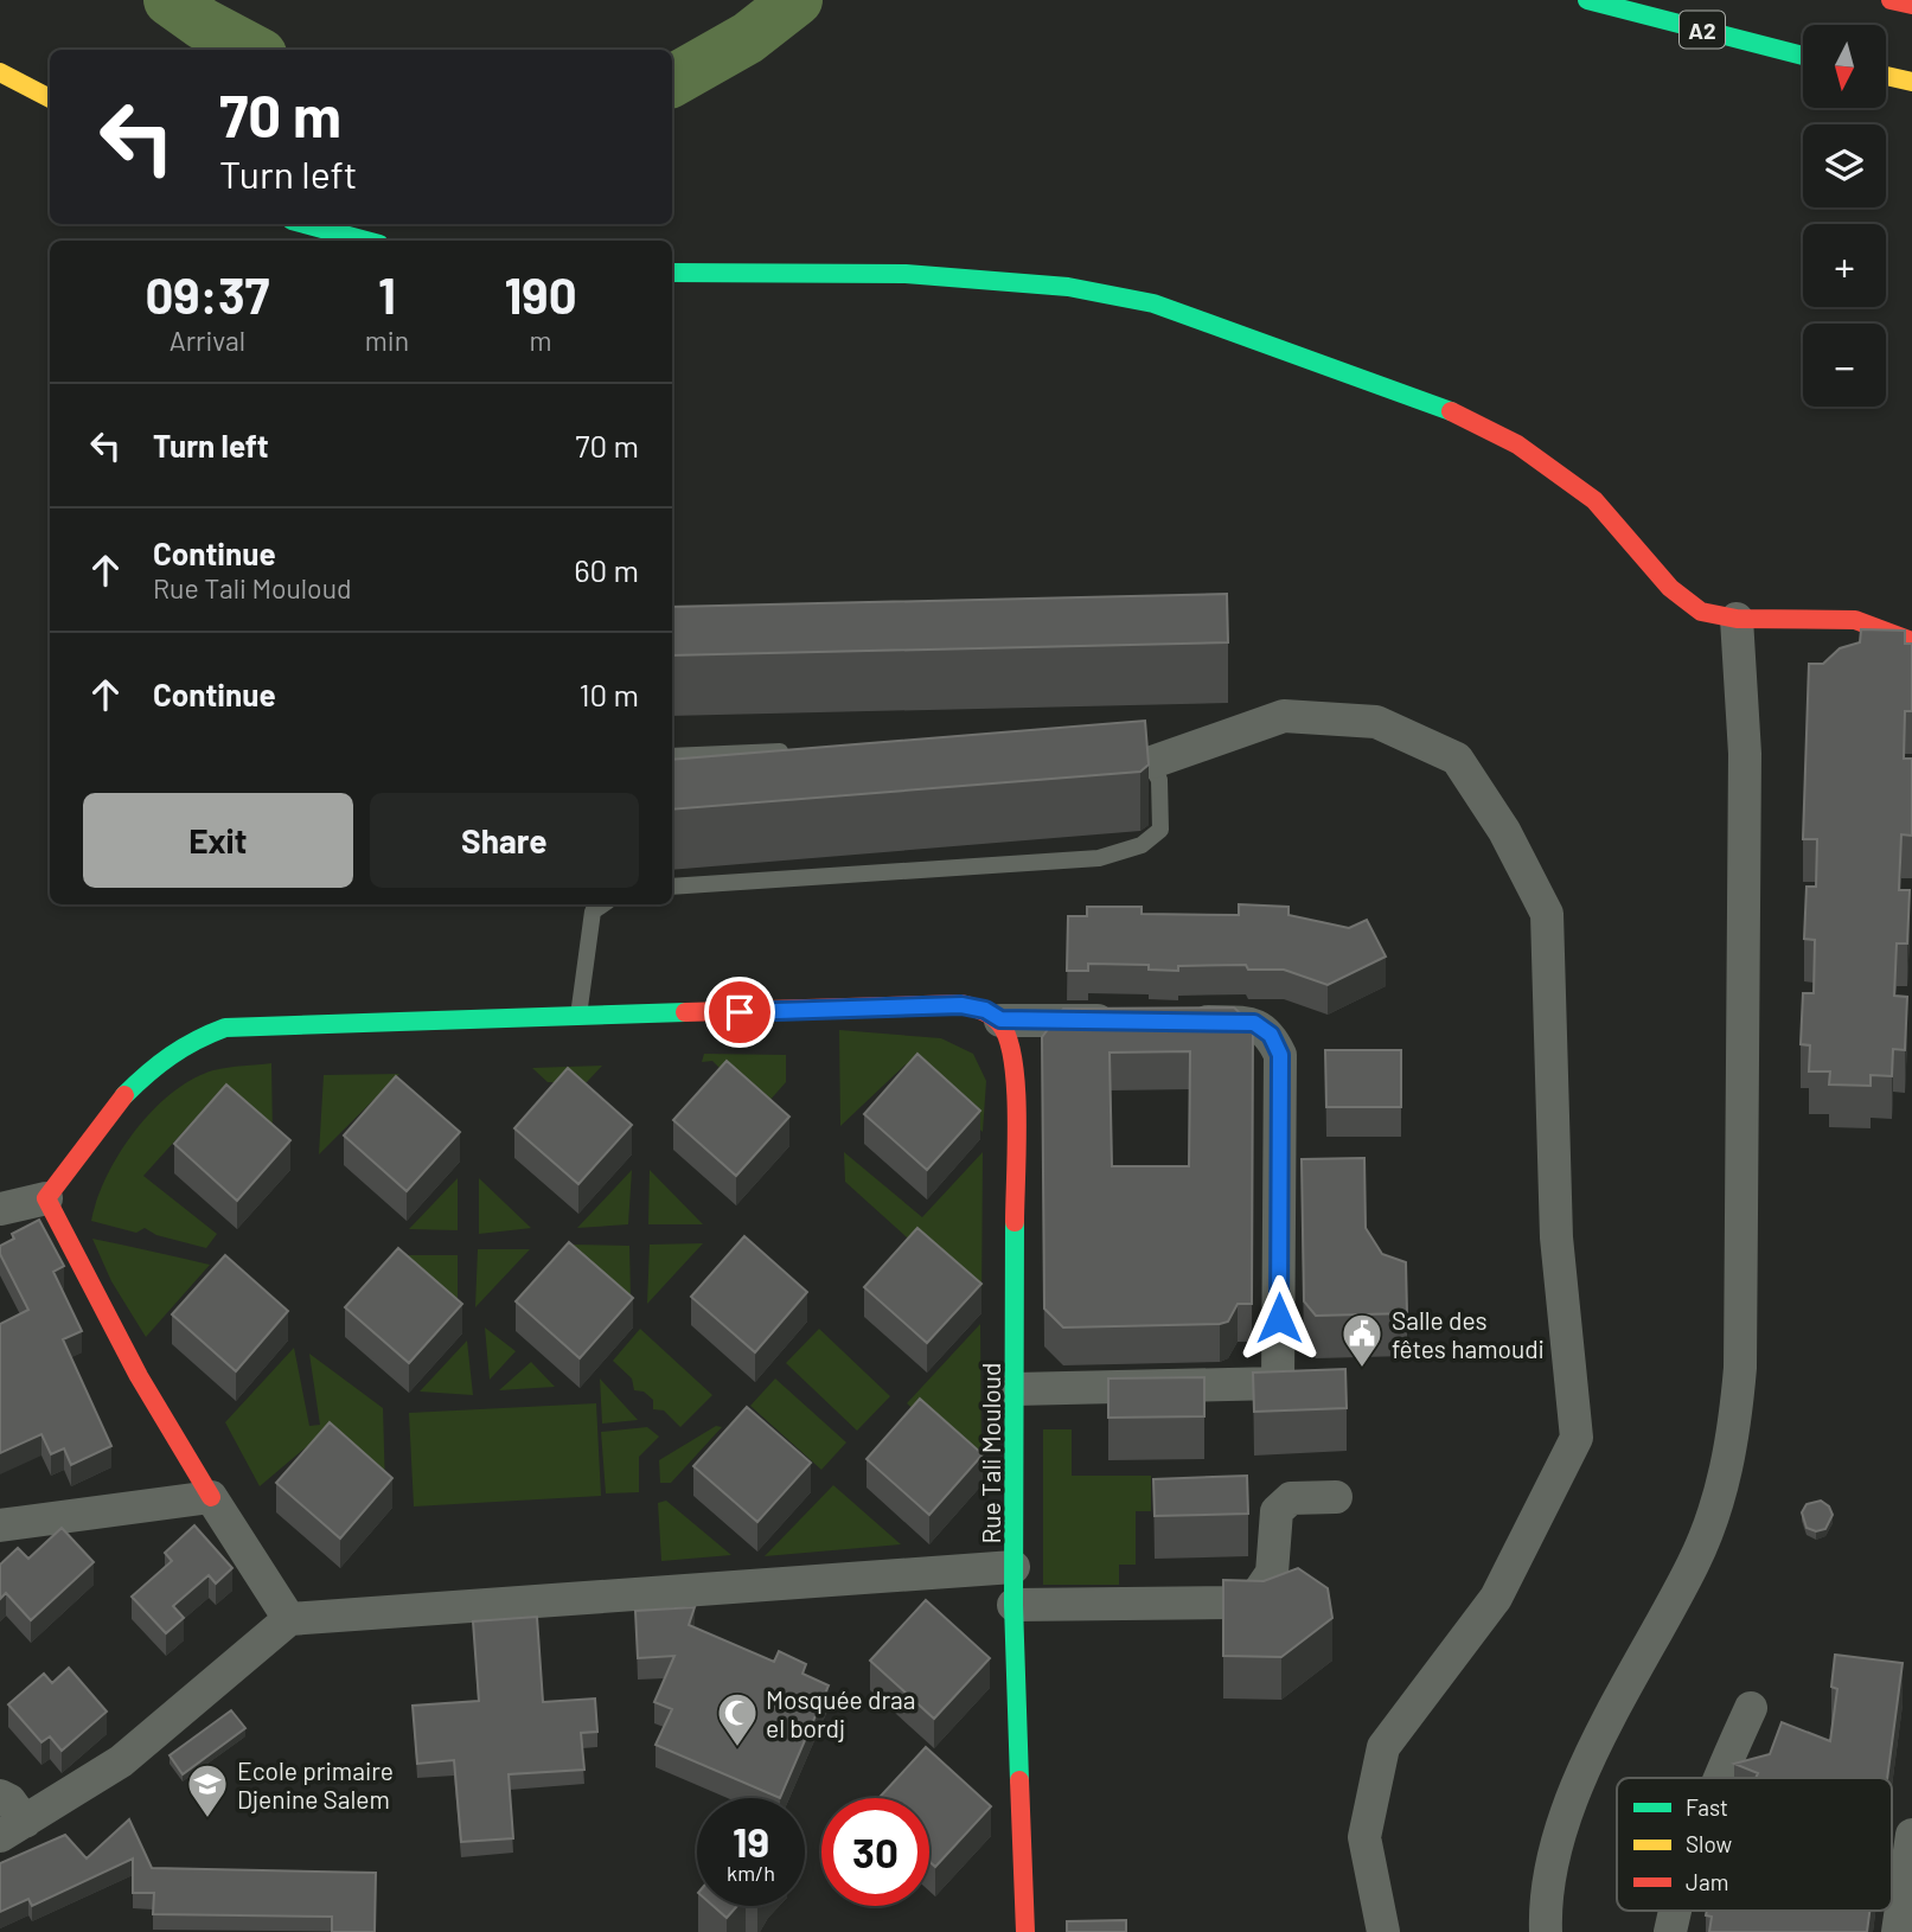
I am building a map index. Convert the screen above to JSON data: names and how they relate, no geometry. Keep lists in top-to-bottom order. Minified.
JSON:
{"streets":{"main road":["A2","Rue Tali Mouloud"]},"places":{"public building":["Salle des fêtes hamoudi"],"mosque":["Mosquée draa el bordj"],"school or university":["Ecole primaire Djenine Salem"]},"legend":["Fast","Slow","Jam"],"north":"bottom","page":{"map_buttons":["+","−"],"turn":["70 m","Turn left"],"eta":["09:37","Arrival","1","min","190","m"],"list":[{"name":"Turn left","value":"70 m"},{"name":"Continue","note":"Rue Tali Mouloud","value":"60 m"},{"name":"Continue","value":"10 m"}],"buttons":["Exit","Share"],"speed":"19 km/h","limit":"30"}}
